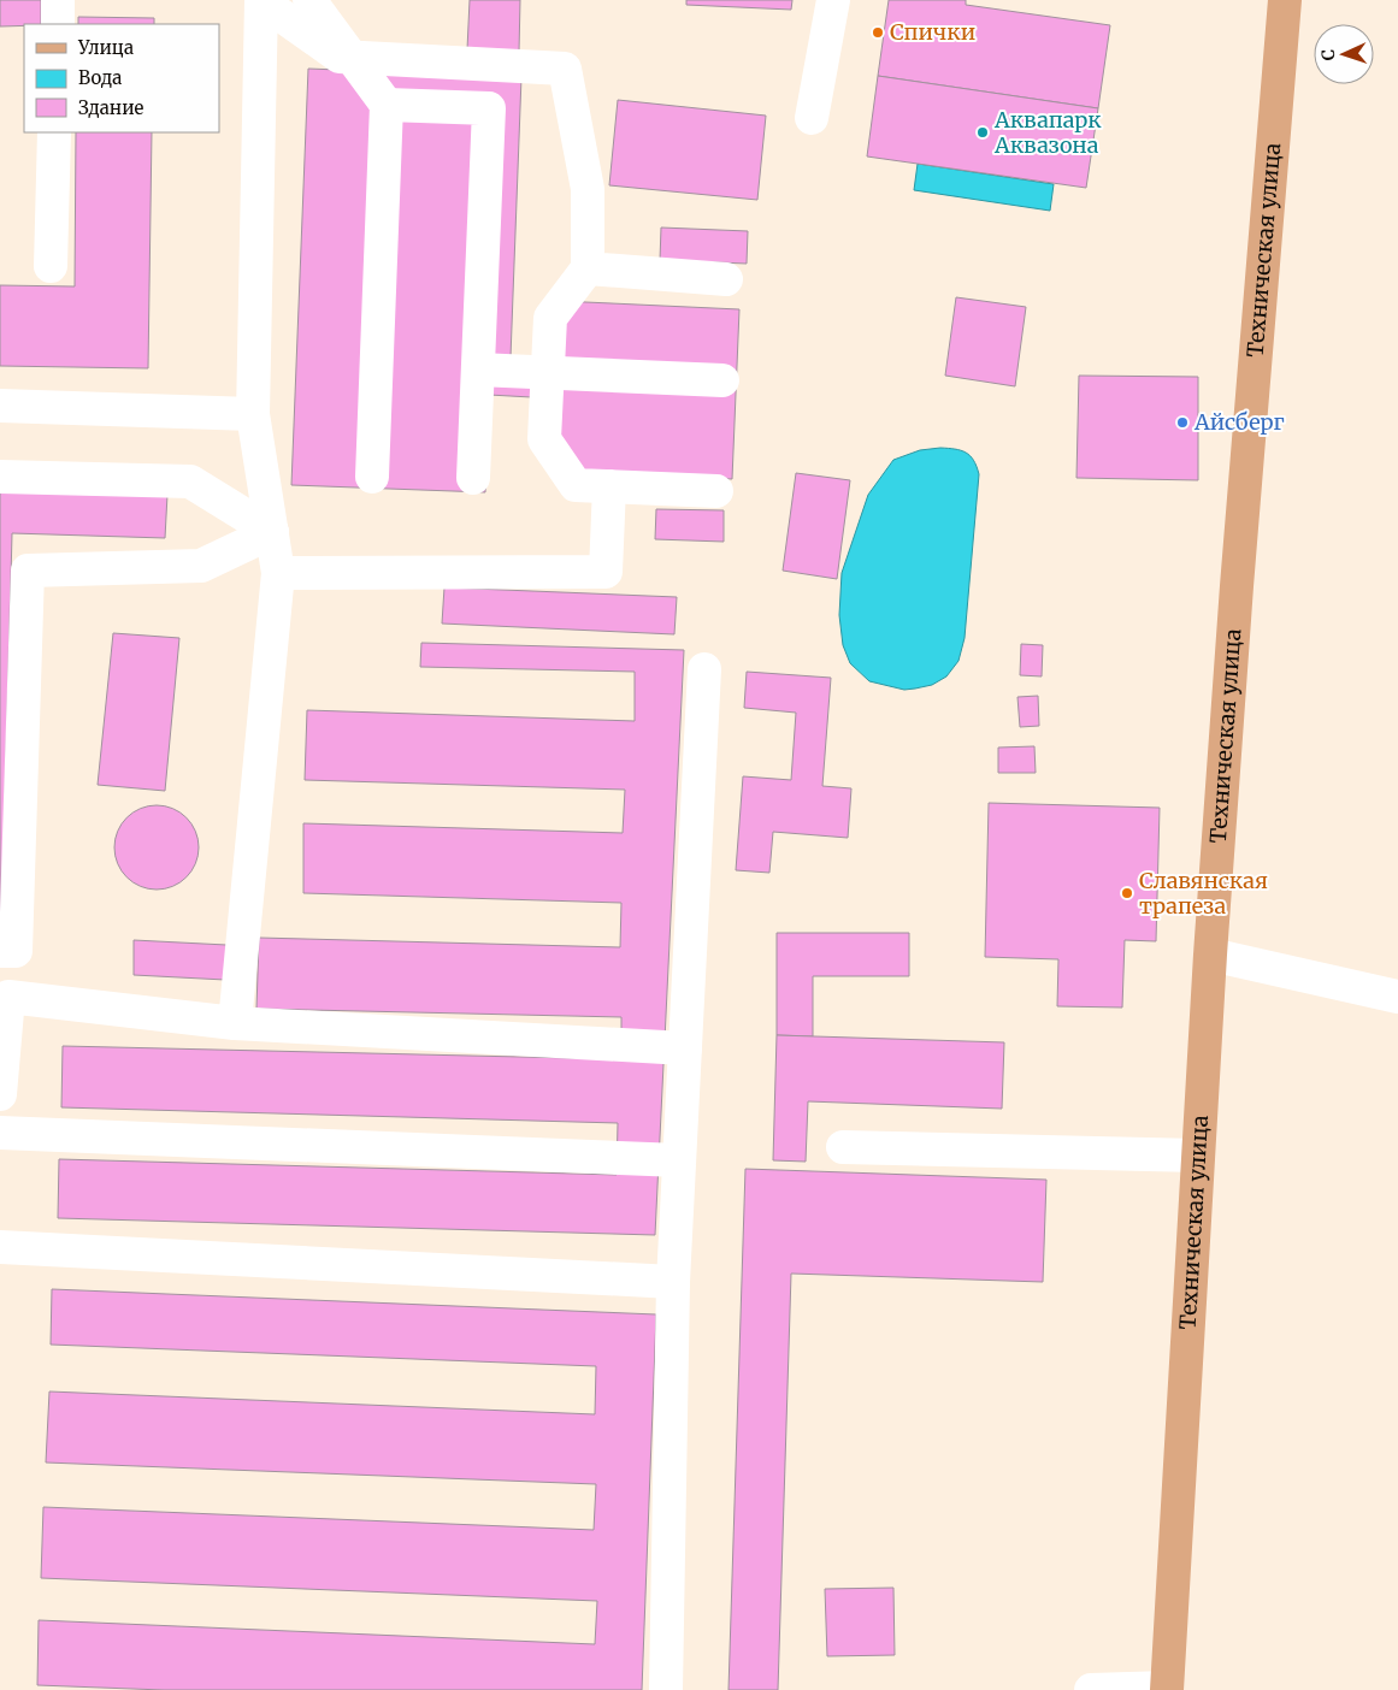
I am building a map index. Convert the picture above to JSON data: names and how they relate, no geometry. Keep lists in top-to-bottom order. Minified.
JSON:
{"streets":{"main road":["Техническая улица"]},"places":["Спички","Аквапарк Аквазона","Айсберг","Славянская трапеза"],"legend":["Улица","Вода","Здание"],"north":"left"}
